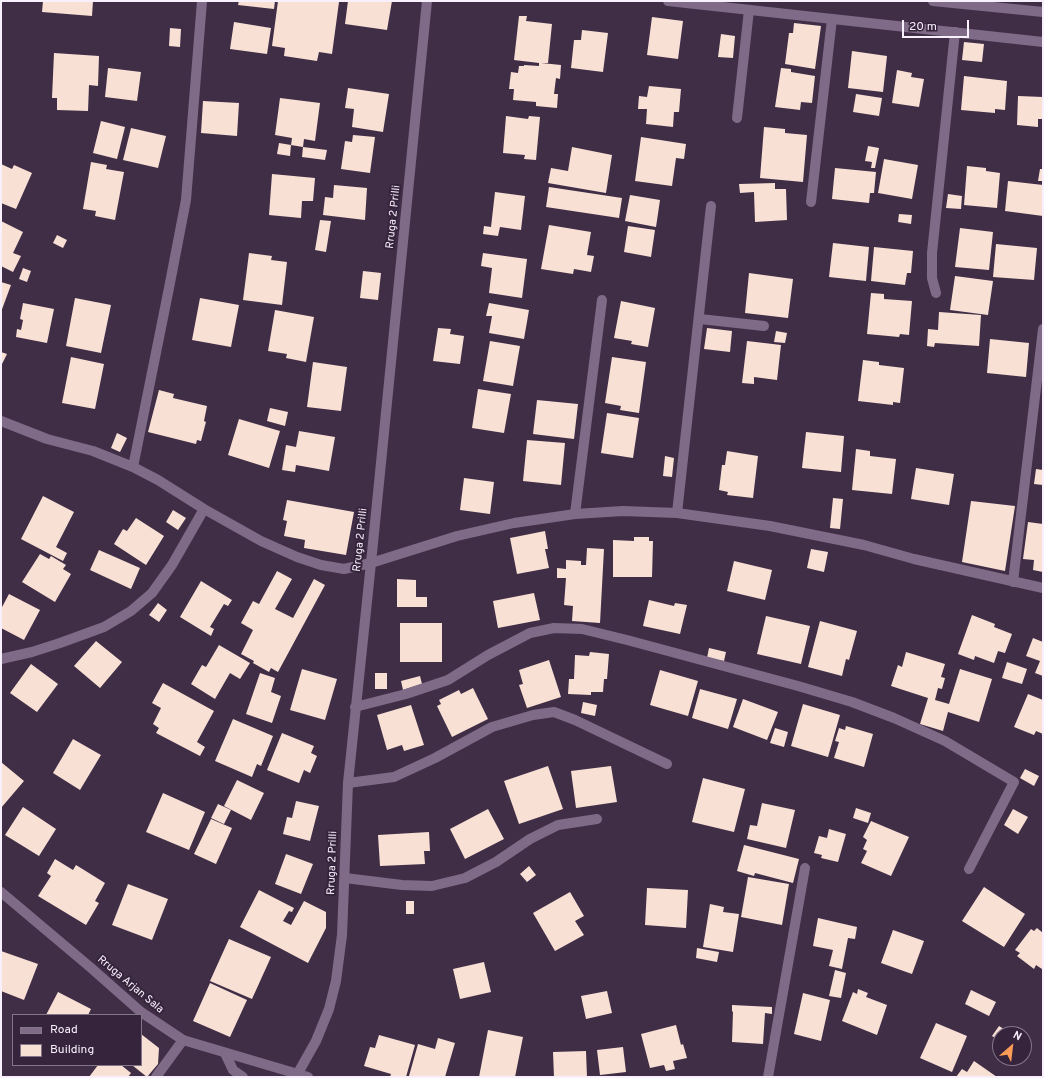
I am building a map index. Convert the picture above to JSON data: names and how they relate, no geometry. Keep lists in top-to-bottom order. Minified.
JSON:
{"streets":{"street":["Rruga 2 Prilli","Rruga Arjan Sala"]},"crossings":[["Rruga 2 Prilli","Rruga Arjan Sala"]],"legend":["Road","Building"],"scale_bar":"20 m","north":"top right"}
